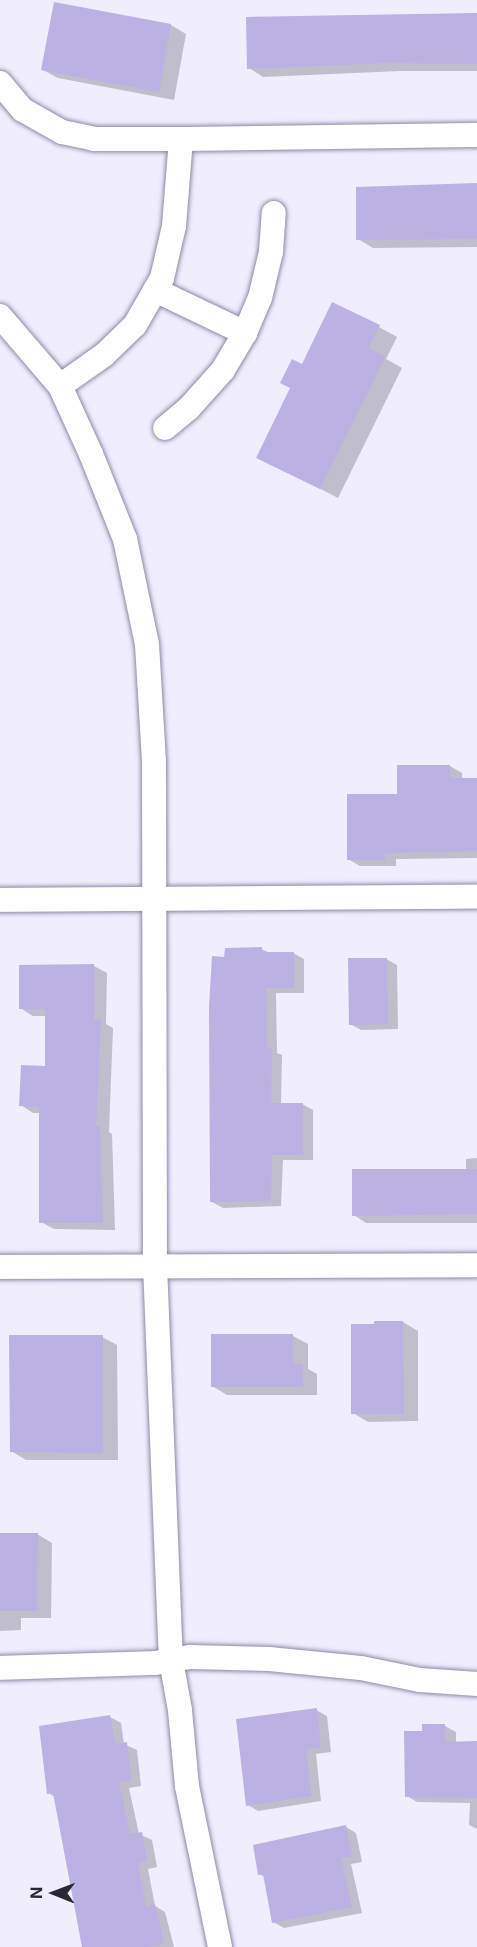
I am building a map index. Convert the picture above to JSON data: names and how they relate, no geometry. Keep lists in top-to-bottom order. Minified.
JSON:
{"north":"left"}
